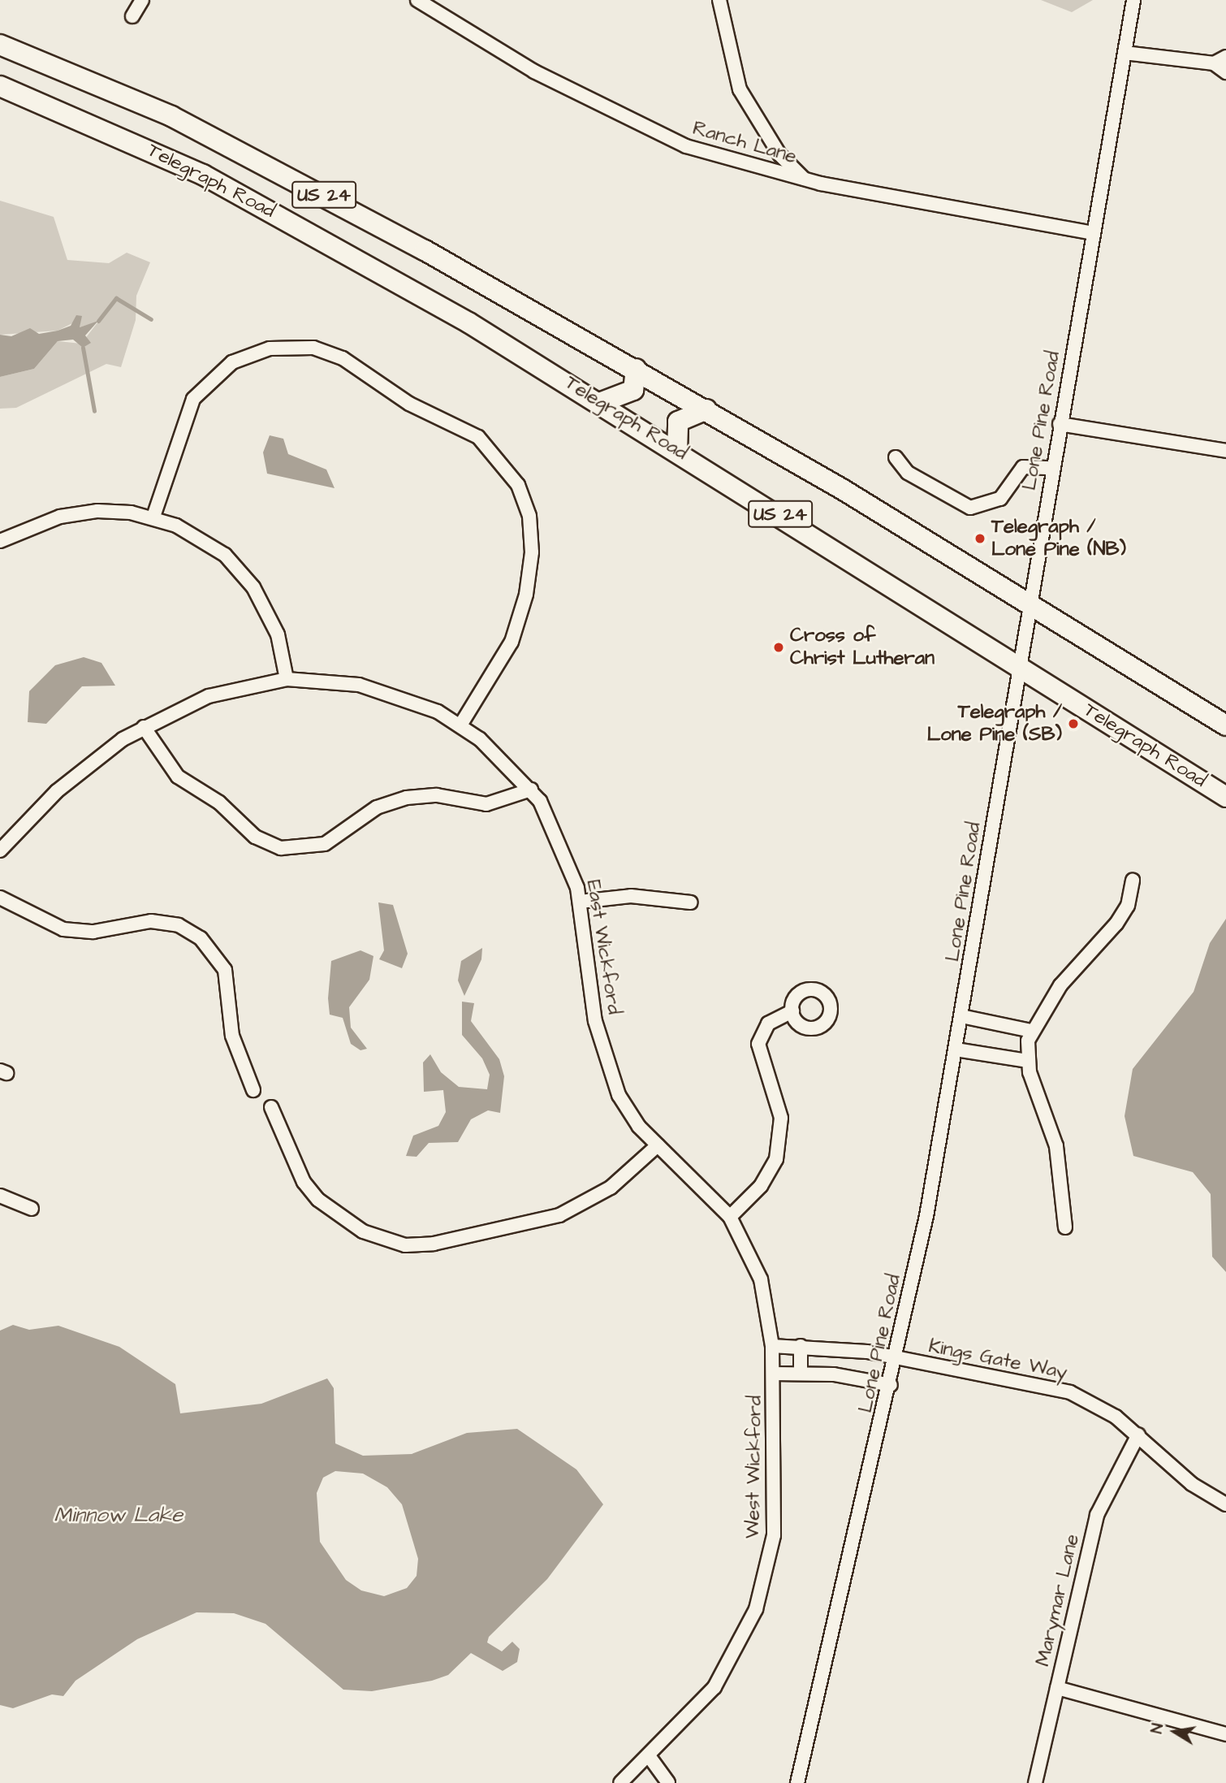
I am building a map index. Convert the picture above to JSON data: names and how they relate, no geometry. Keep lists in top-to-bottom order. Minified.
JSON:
{"streets":{"highway":["Telegraph Road","US 24"],"street":["Ranch Lane","Lone Pine Road","East Wickford","Kings Gate Way","West Wickford","Marymar Lane"]},"crossings":[["Ranch Lane","Lone Pine Road"],["Telegraph Road","Lone Pine Road"],["Lone Pine Road","Kings Gate Way"],["East Wickford","West Wickford"],["Kings Gate Way","Marymar Lane"]],"water":["Minnow Lake"],"places":["Telegraph / Lone Pine (NB)","Cross of Christ Lutheran","Telegraph / Lone Pine (SB)"],"north":"left"}
